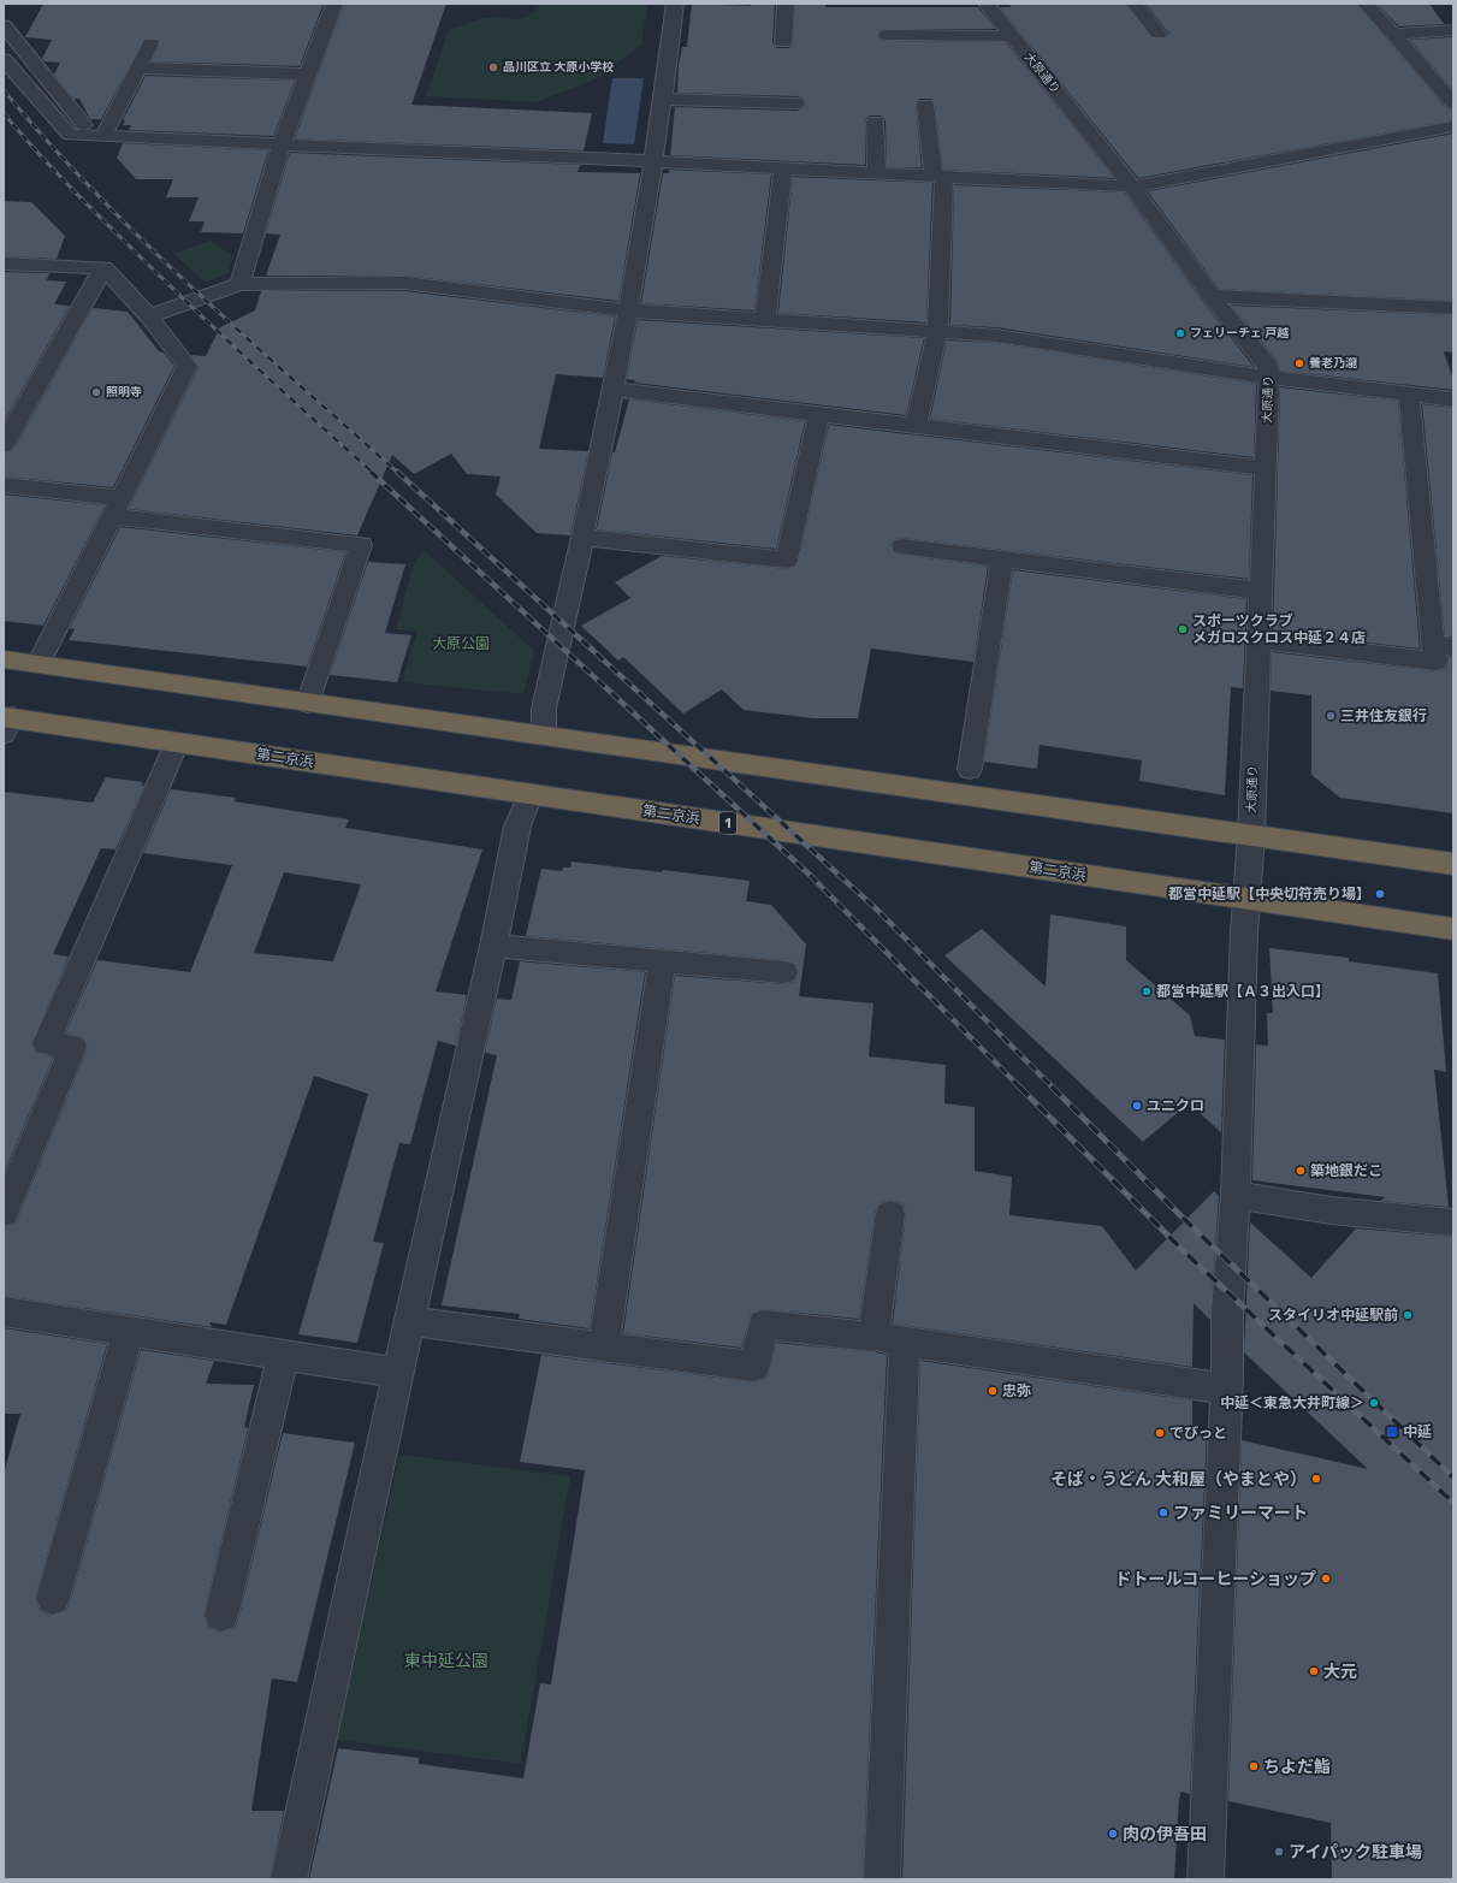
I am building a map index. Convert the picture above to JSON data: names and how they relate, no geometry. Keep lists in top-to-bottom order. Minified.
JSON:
{"streets":{"highway":["第二京浜","1"],"street":["大原通り"]},"crossings":[["大原通り","第二京浜"]],"parks":["大原公園","東中延公園"],"places":{"other":["品川区立 大原小学校","フェリーチェ 戸越","養老乃瀧","照明寺","スポーツクラブ メガロスクロス中延２４店","三井住友銀行","都営中延駅【中央切符売り場】","都営中延駅【Ａ３出入口】","ユニクロ","築地銀だこ","スタイリオ中延駅前","忠弥","中延＜東急大井町線＞","でびっと","そば・うどん 大和屋（やまとや）","ファミリーマート","ドトールコーヒーショップ","大元","ちよだ鮨","肉の伊吾田","アイパック駐車場"],"transit":["中延"]}}
